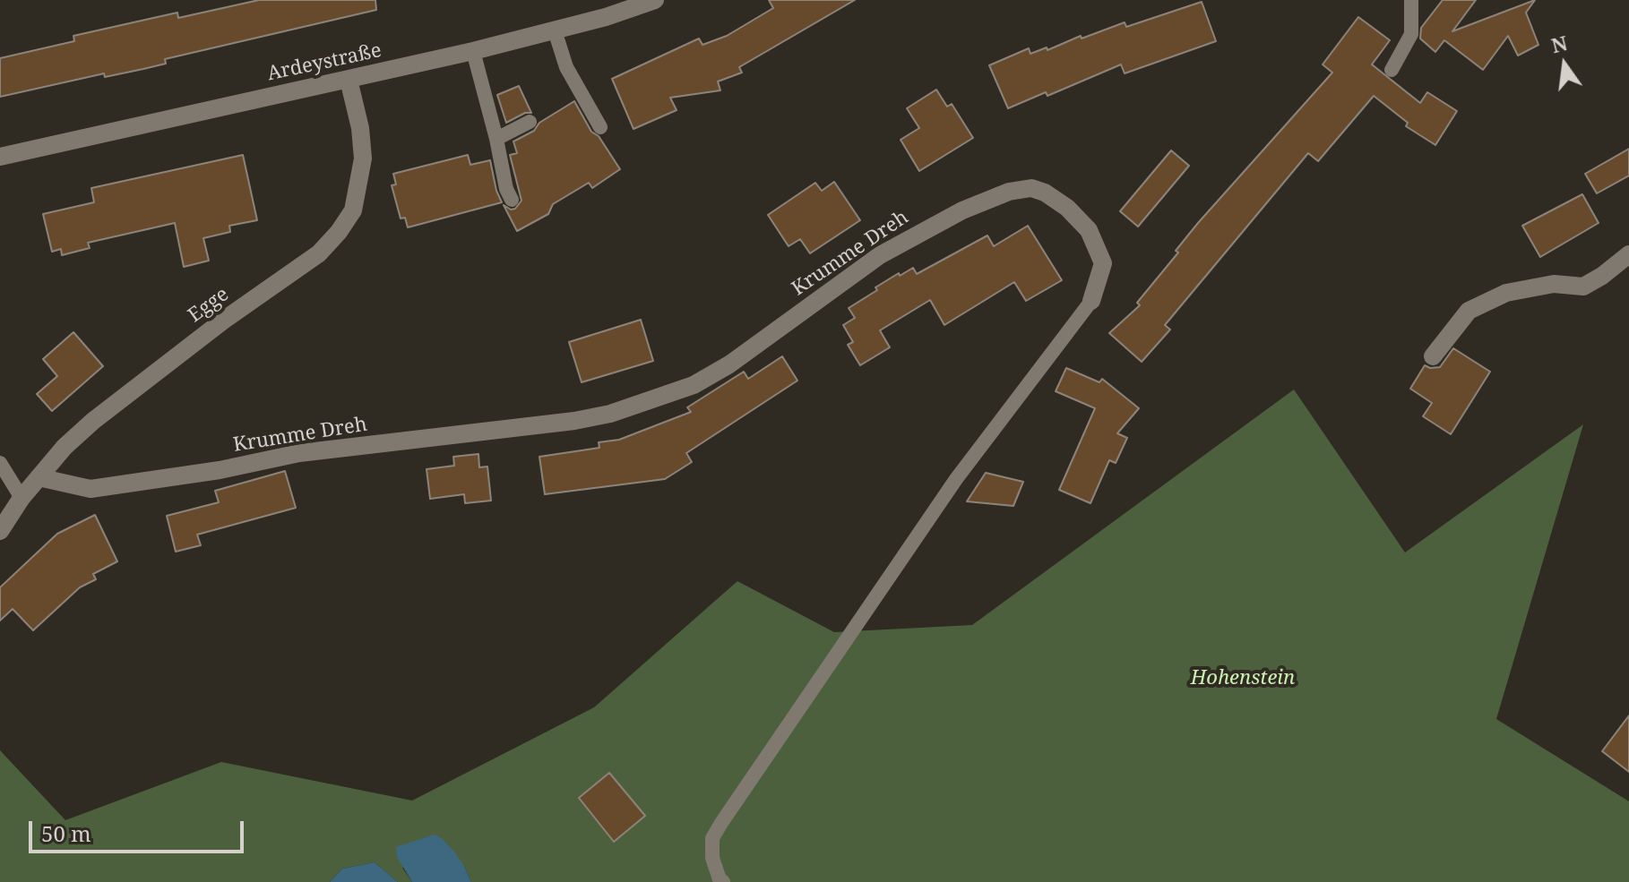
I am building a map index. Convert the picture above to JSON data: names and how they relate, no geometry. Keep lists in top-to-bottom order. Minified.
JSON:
{"streets":{"street":["Ardeystraße","Krumme Dreh","Egge"]},"crossings":[["Ardeystraße","Egge"],["Krumme Dreh","Egge"]],"parks":["Hohenstein"],"scale_bar":"50 m","north":"top"}
